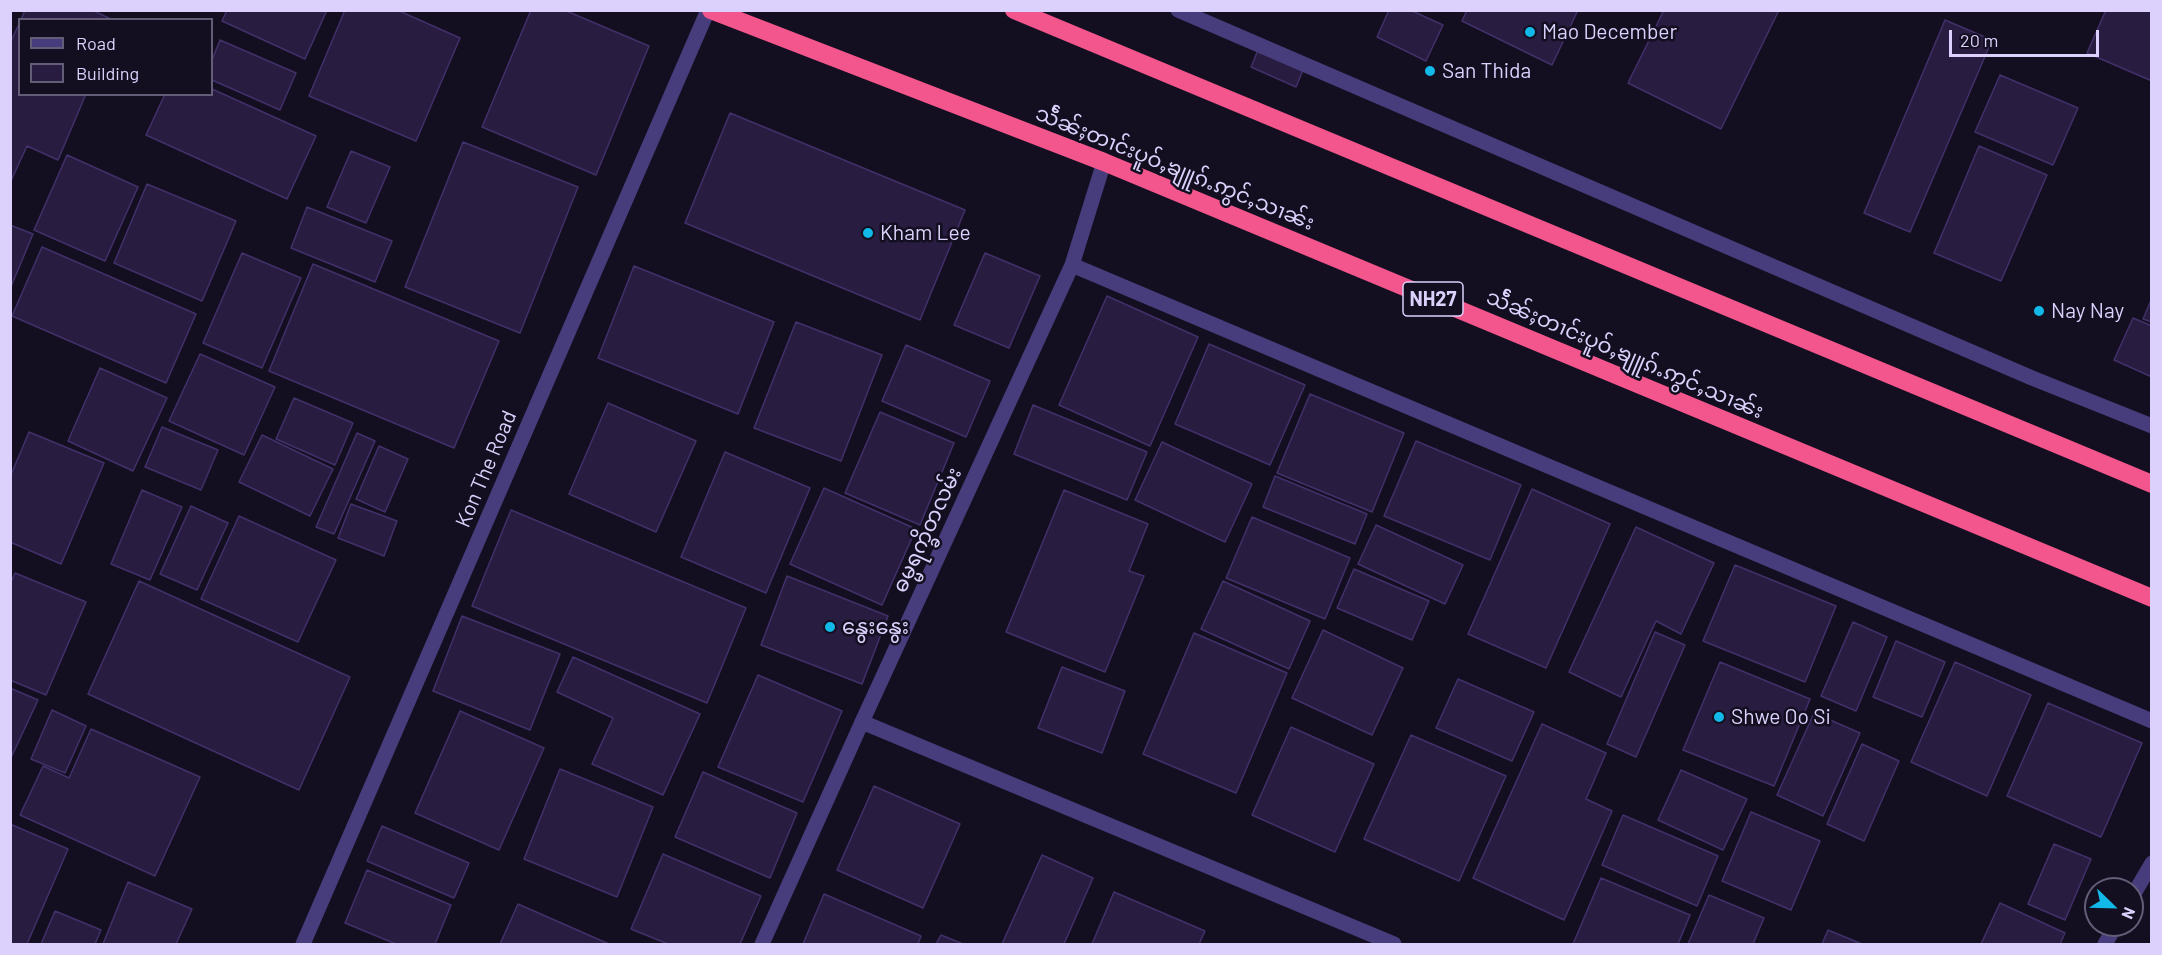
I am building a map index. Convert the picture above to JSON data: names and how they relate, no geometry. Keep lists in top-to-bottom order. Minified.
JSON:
{"streets":{"highway":["သဵႅၼ်ႈတၢင်းပူဝ်ႇၶျူၵ်ႉဢွင်ႇသၢၼ်း","NH27"],"street":["Kon The Road","ဓမ္မရက္ခိတလမ်း"]},"crossings":[["သဵႅၼ်ႈတၢင်းပူဝ်ႇၶျူၵ်ႉဢွင်ႇသၢၼ်း","Kon The Road"],["သဵႅၼ်ႈတၢင်းပူဝ်ႇၶျူၵ်ႉဢွင်ႇသၢၼ်း","ဓမ္မရက္ခိတလမ်း"]],"places":["Mao December","San Thida","Kham Lee","Nay Nay","နွေးနွေး","Shwe Oo Si"],"legend":["Road","Building"],"scale_bar":"20 m","north":"bottom right"}
